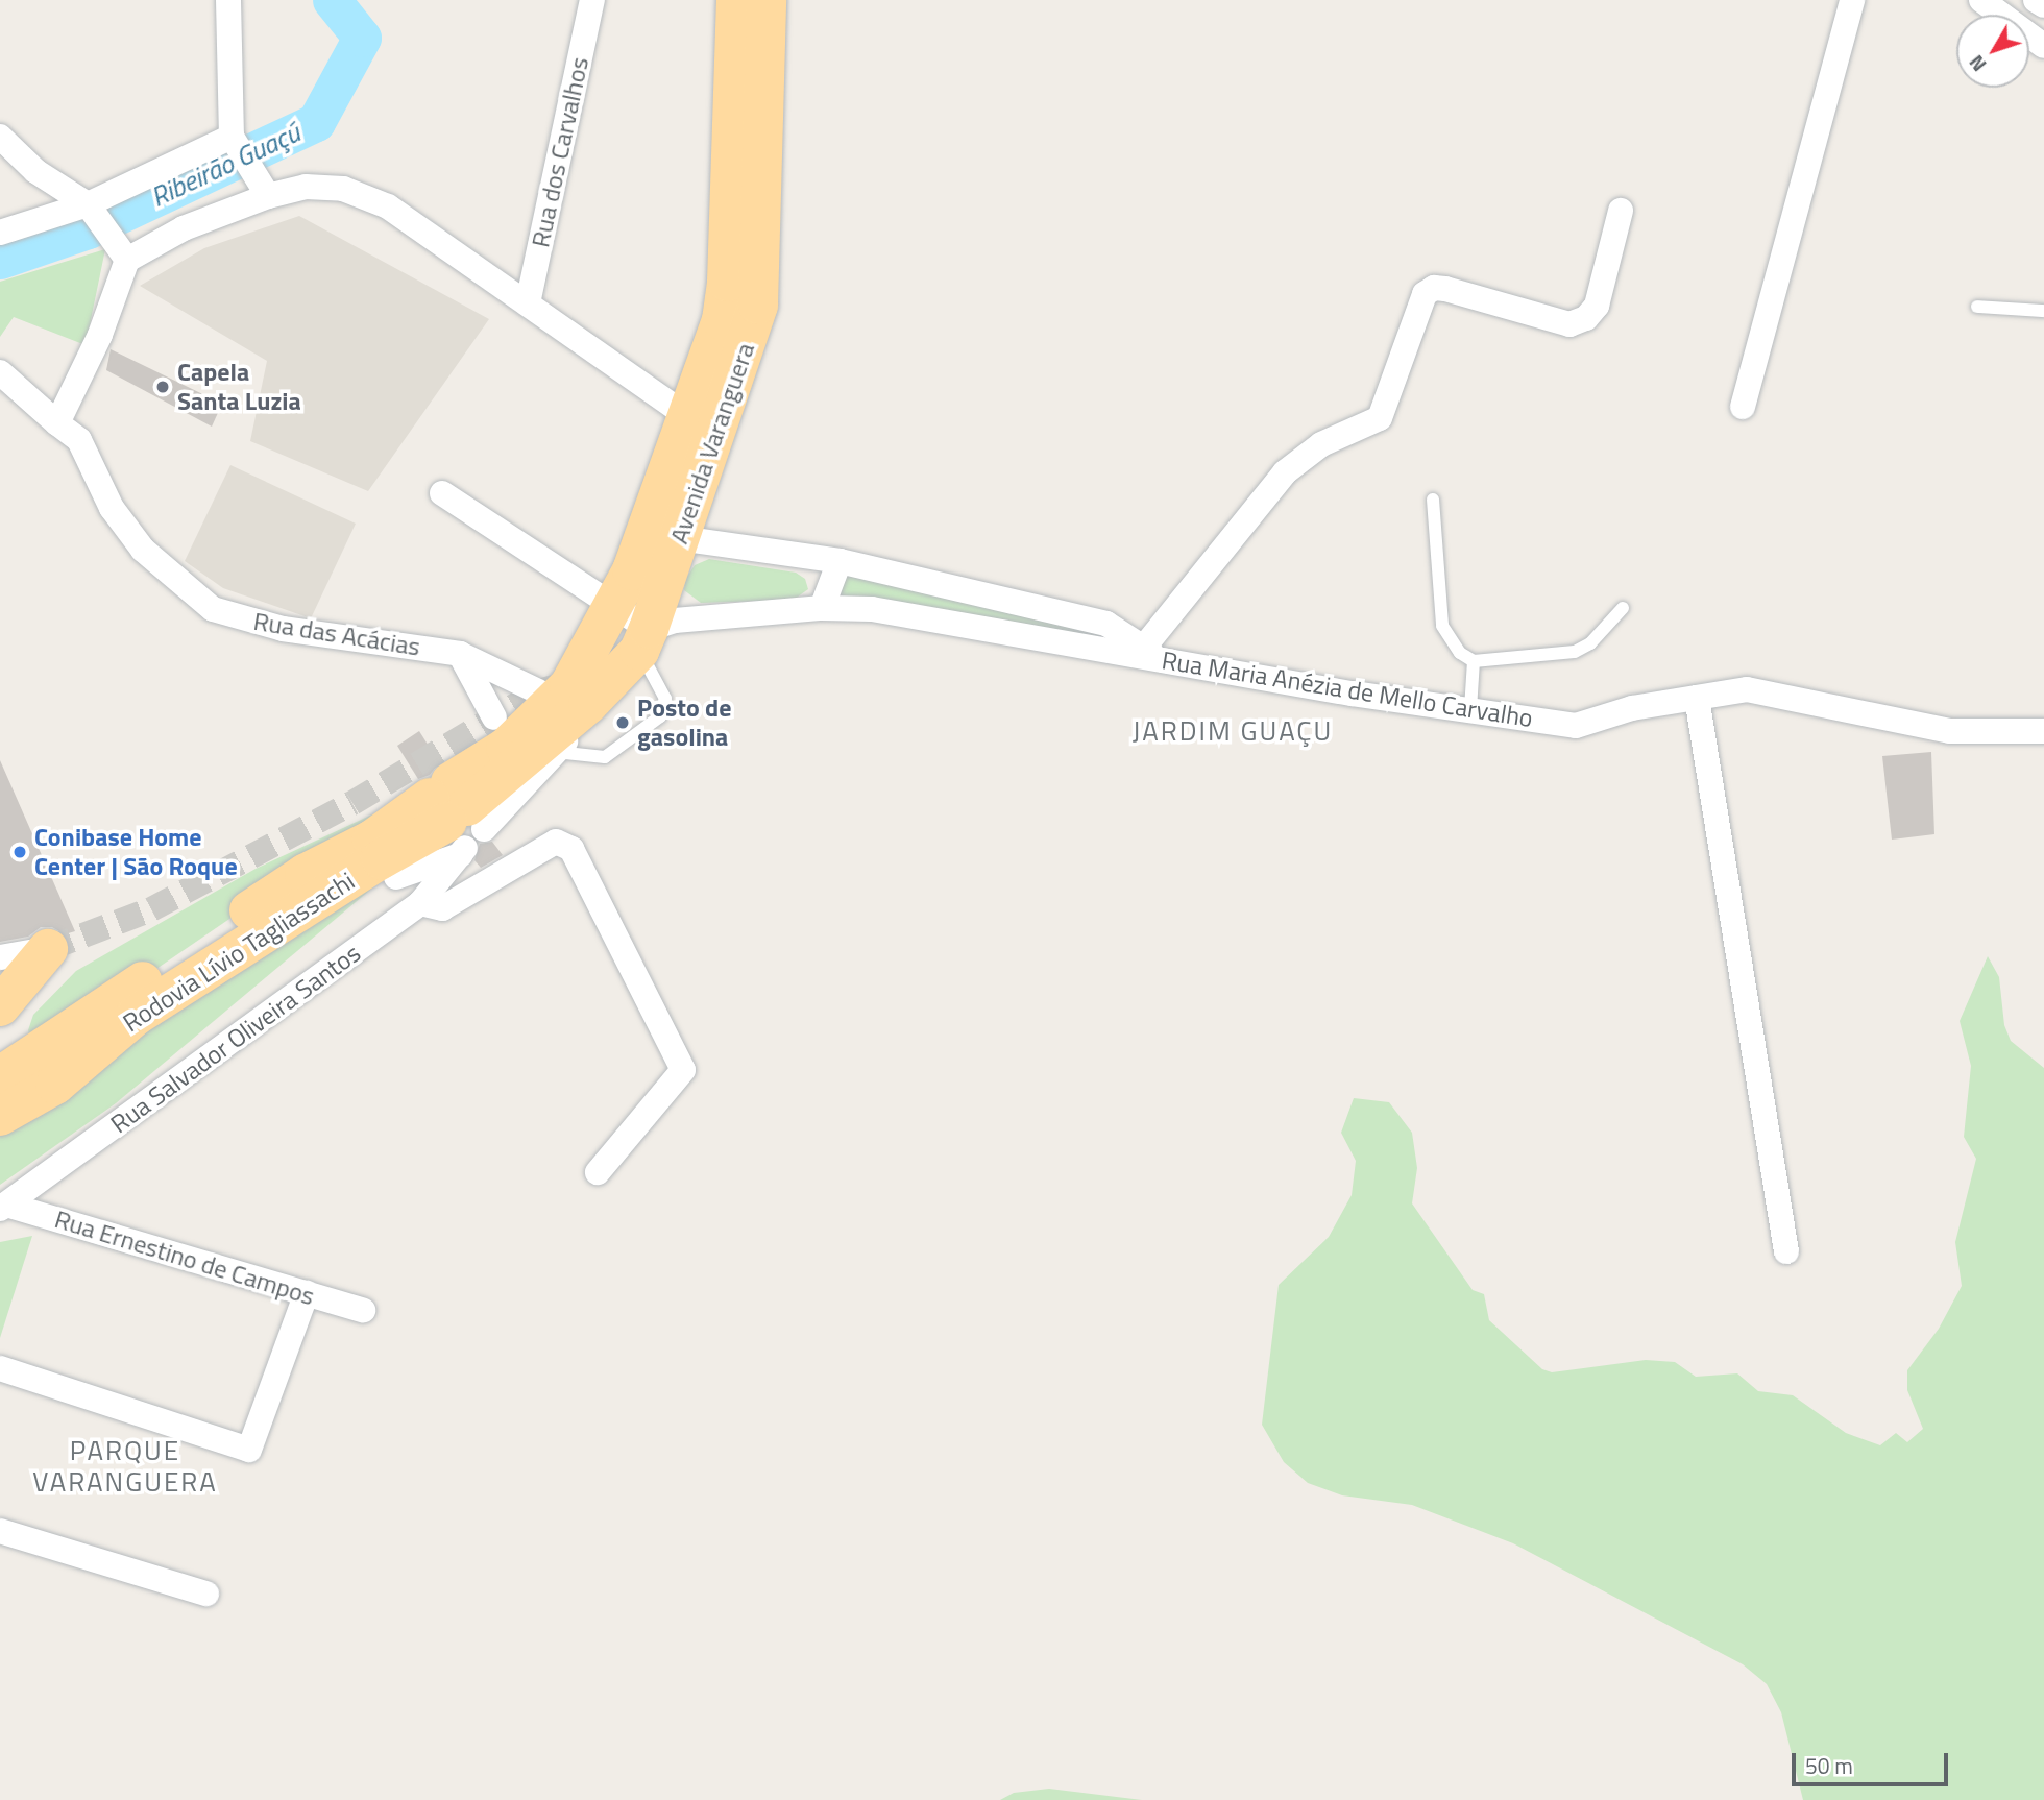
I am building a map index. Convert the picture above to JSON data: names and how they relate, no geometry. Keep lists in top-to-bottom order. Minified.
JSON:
{"streets":{"highway":["Avenida Varanguera","Rodovia Lívio Tagliassachi"],"street":["Rua dos Carvalhos","Rua das Acácias","Rua Maria Anézia de Mello Carvalho","Rua Salvador Oliveira Santos","Rua Ernestino de Campos"]},"crossings":[["Avenida Varanguera","Rua Maria Anézia de Mello Carvalho"],["Avenida Varanguera","Rodovia Lívio Tagliassachi"],["Avenida Varanguera","Rua Salvador Oliveira Santos"],["Rodovia Lívio Tagliassachi","Rua Salvador Oliveira Santos"],["Rua Salvador Oliveira Santos","Rua Ernestino de Campos"]],"districts":["JARDIM GUAÇU","PARQUE VARANGUERA"],"water":["Ribeirão Guaçú"],"places":["Capela Santa Luzia","Posto de gasolina","Conibase Home Center | São Roque"],"scale_bar":"50 m","north":"bottom left"}
